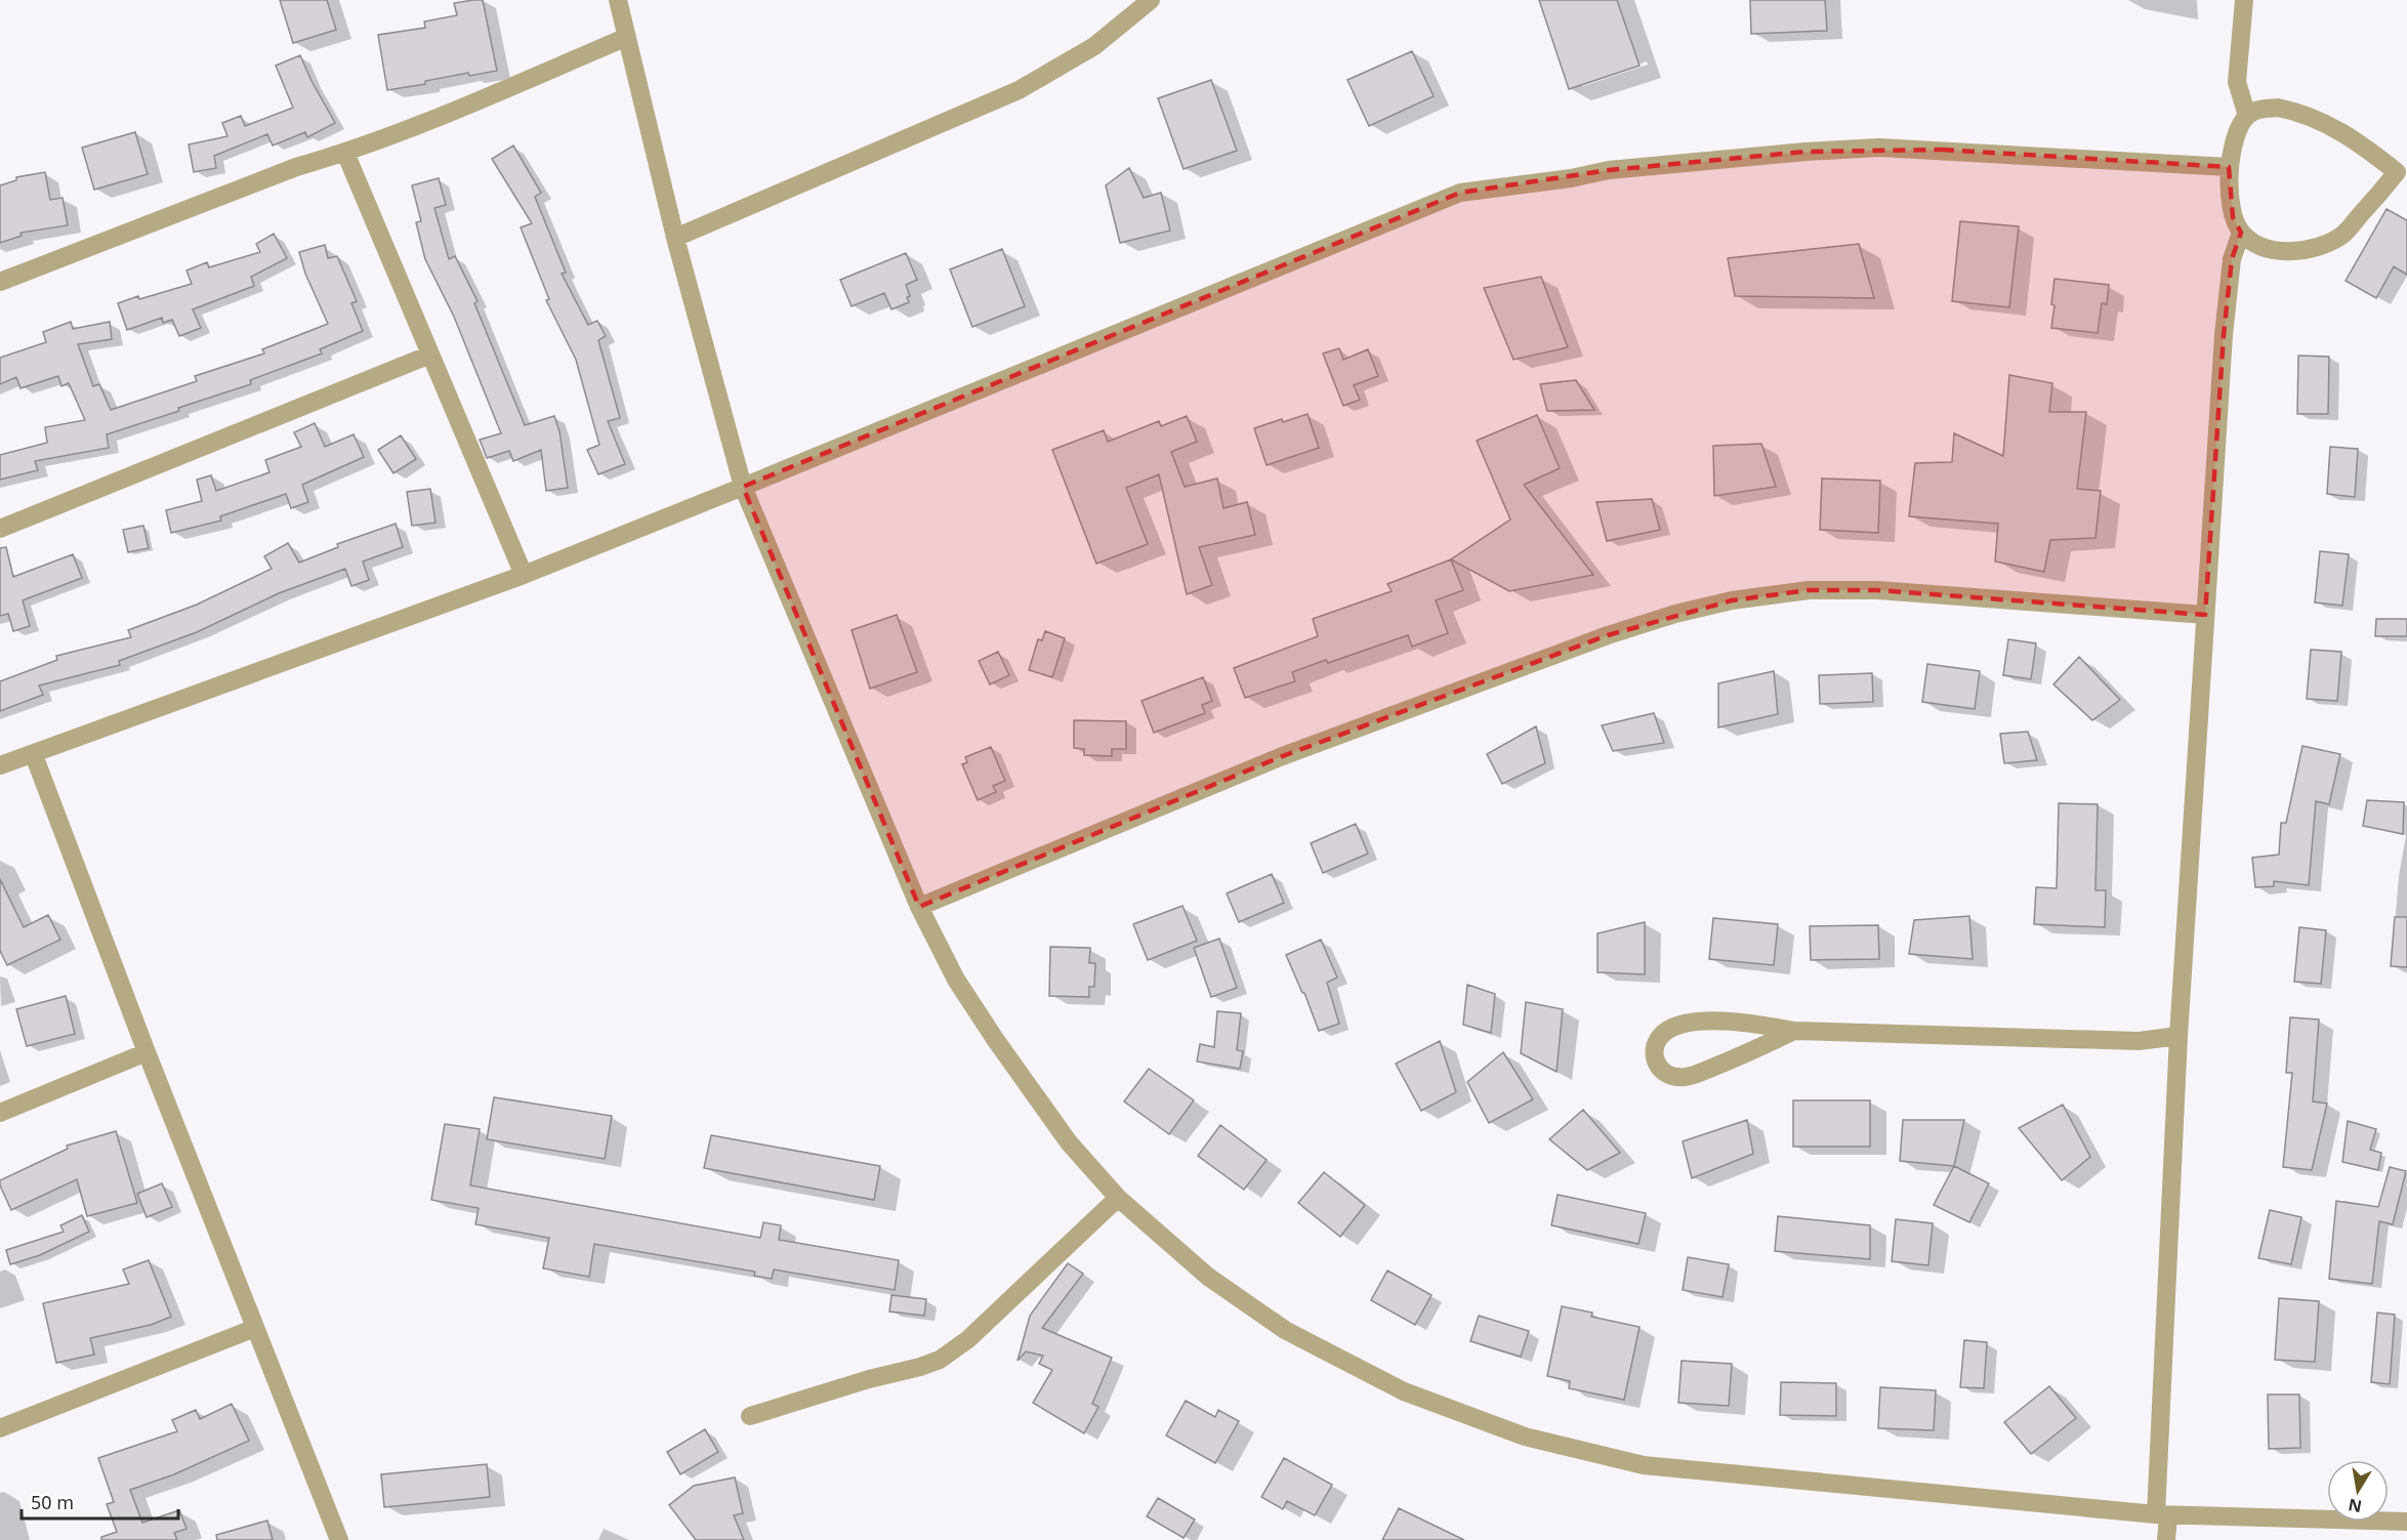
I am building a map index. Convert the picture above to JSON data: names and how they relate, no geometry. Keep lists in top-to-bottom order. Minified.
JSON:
{"scale_bar":"50 m","north":"bottom"}
